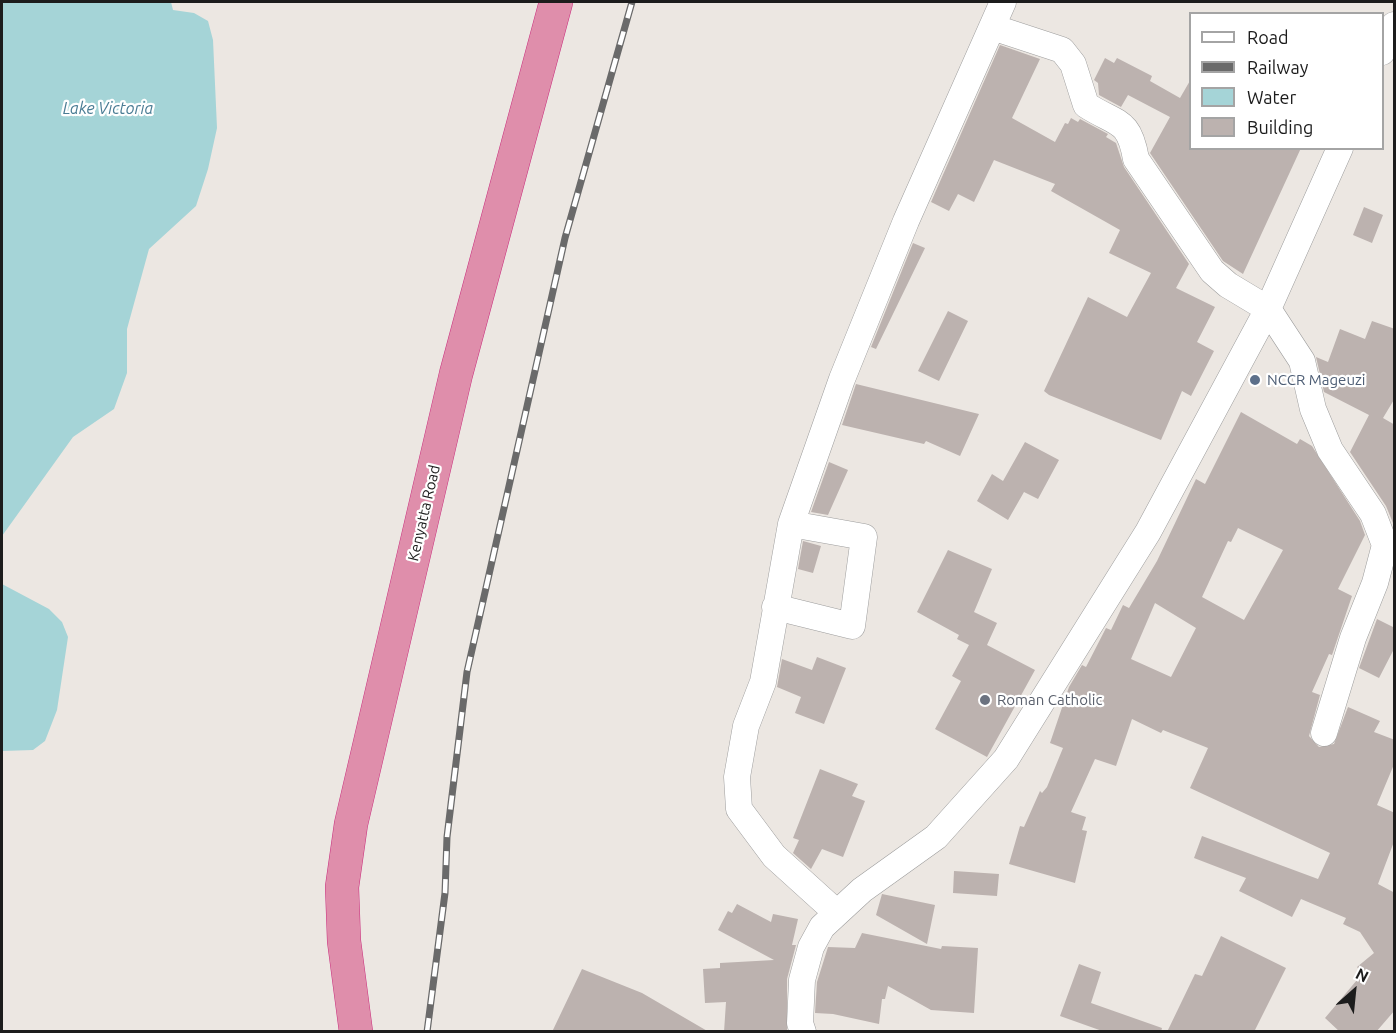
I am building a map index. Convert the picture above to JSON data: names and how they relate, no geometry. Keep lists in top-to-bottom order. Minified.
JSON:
{"streets":{"highway":["Kenyatta Road"]},"water":["Lake Victoria"],"places":["NCCR Mageuzi","Roman Catholic"],"legend":["Road","Railway","Water","Building"],"north":"top right"}
